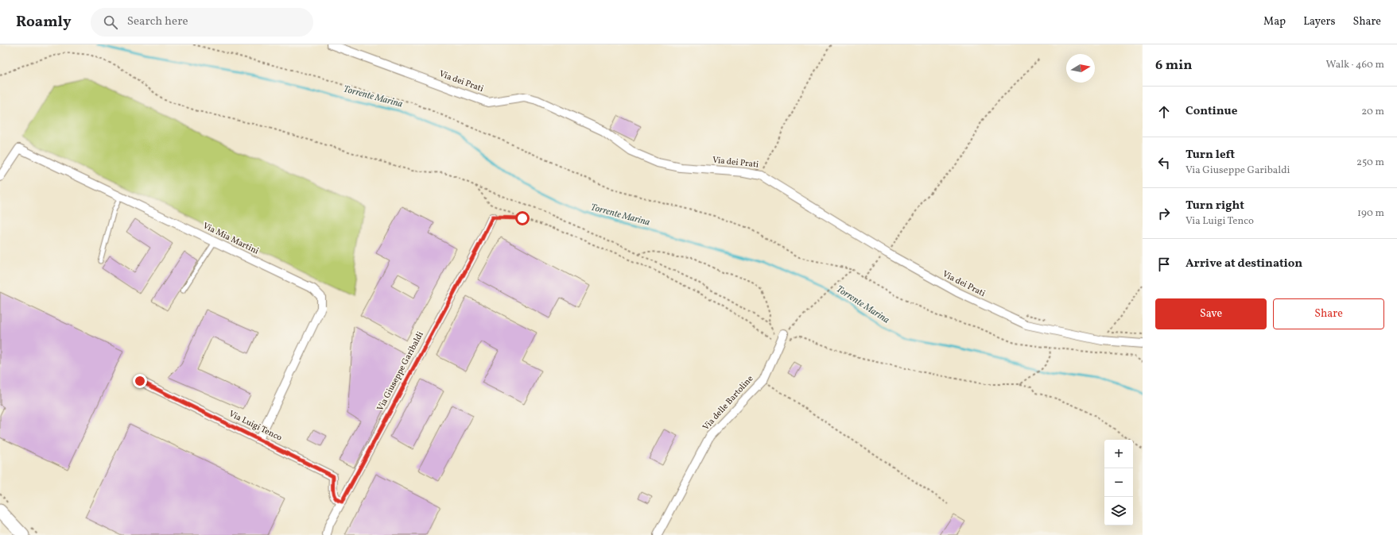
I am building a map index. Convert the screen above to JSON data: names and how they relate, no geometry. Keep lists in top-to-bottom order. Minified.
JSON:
{"streets":{"street":["Via dei Prati","Via Mia Martini","Via Giuseppe Garibaldi","Via delle Bartoline","Via Luigi Tenco"]},"crossings":[["Via Mia Martini","Via Luigi Tenco"],["Via Giuseppe Garibaldi","Via Luigi Tenco"]],"water":["Torrente Marina"],"north":"right","page":{"header":"Roamly","search":"Search here","nav":["Map","Layers","Share"],"heading":["6 min","Walk · 460 m"],"list":[["Continue","20 m"],["Turn left","Via Giuseppe Garibaldi","250 m"],["Turn right","Via Luigi Tenco","190 m"],"Arrive at destination"],"buttons":["Save","Share"],"map_buttons":["+","−"]}}
